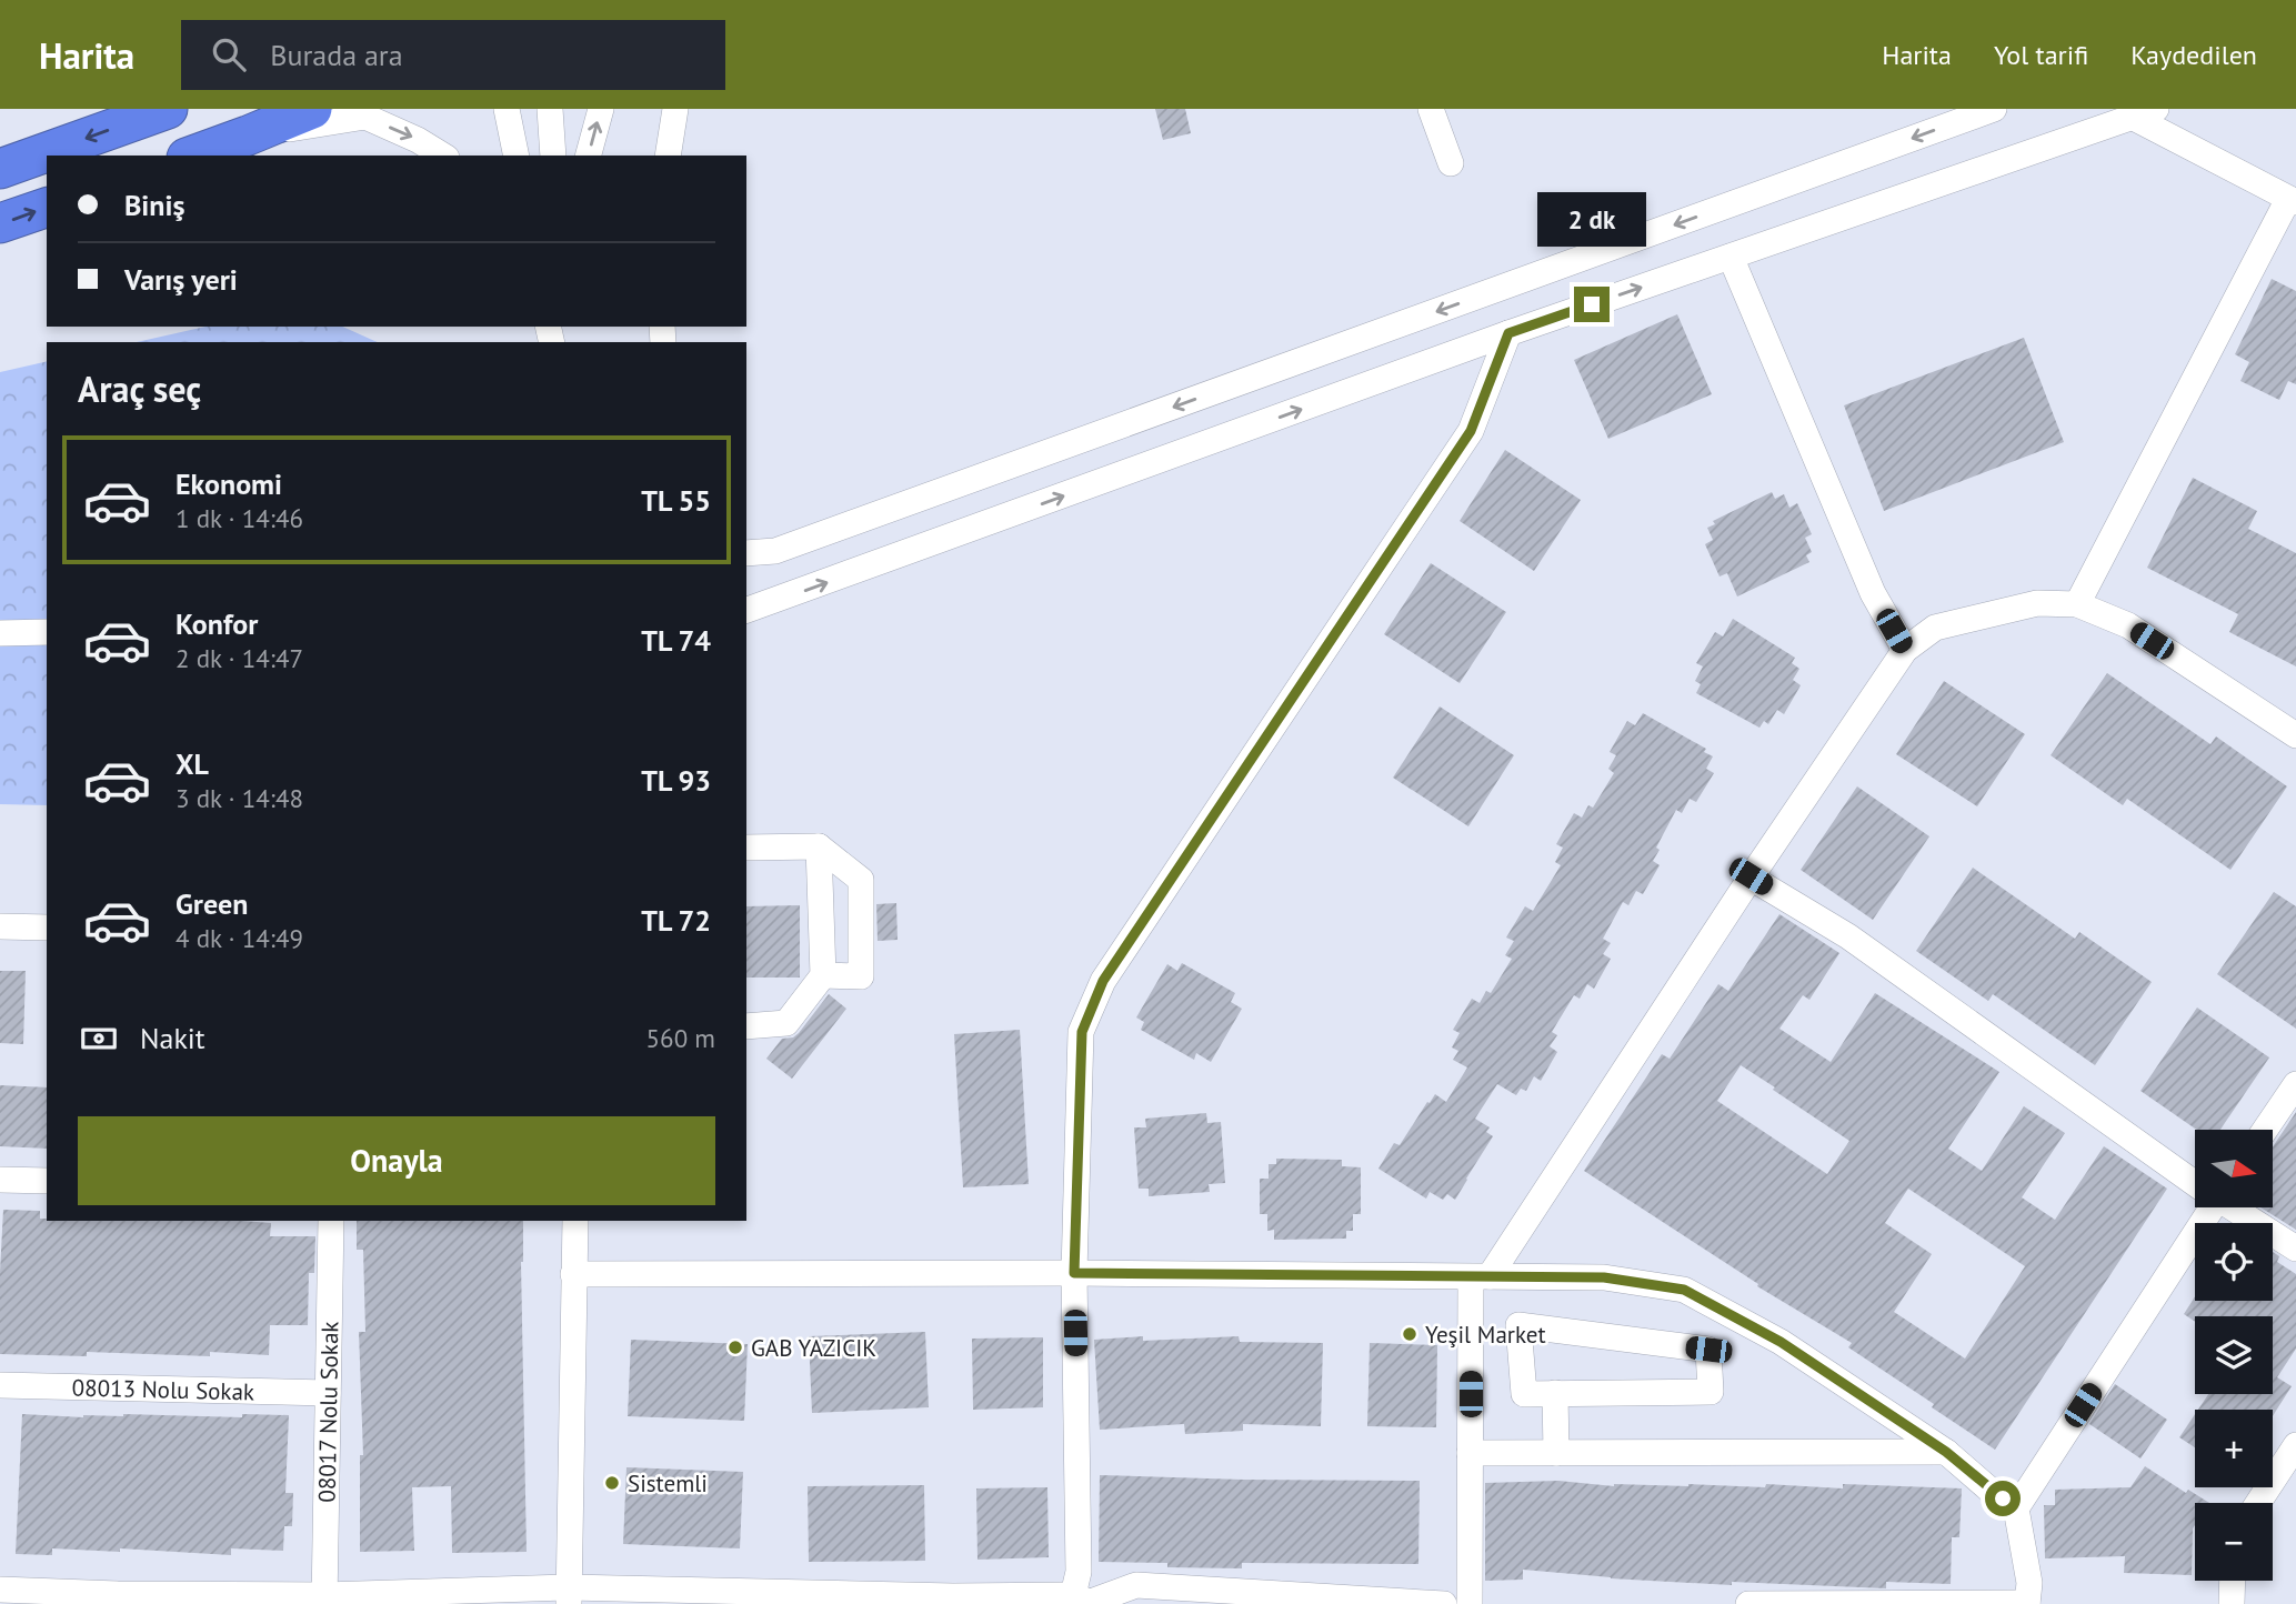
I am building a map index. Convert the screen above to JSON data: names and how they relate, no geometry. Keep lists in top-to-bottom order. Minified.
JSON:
{"streets":{"street":["08013 Nolu Sokak","08017 Nolu Sokak"]},"crossings":[["08013 Nolu Sokak","08017 Nolu Sokak"]],"places":["Yeşil Market","GAB YAZICIK","Sistemli"],"north":"right","page":{"header":"Harita","search":"Burada ara","nav":["Harita","Yol tarifi","Kaydedilen"],"banner":["Biniş","Varış yeri"],"bubble":"2 dk","heading":"Araç seç","list":[{"name":"Ekonomi","note":"1 dk · 14:46","value":"TL 55"},{"name":"Konfor","note":"2 dk · 14:47","value":"TL 74"},{"name":"XL","note":"3 dk · 14:48","value":"TL 93"},{"name":"Green","note":"4 dk · 14:49","value":"TL 72"}],"pay":["Nakit","560 m"],"buttons":"Onayla","map_buttons":["+","−"]}}
